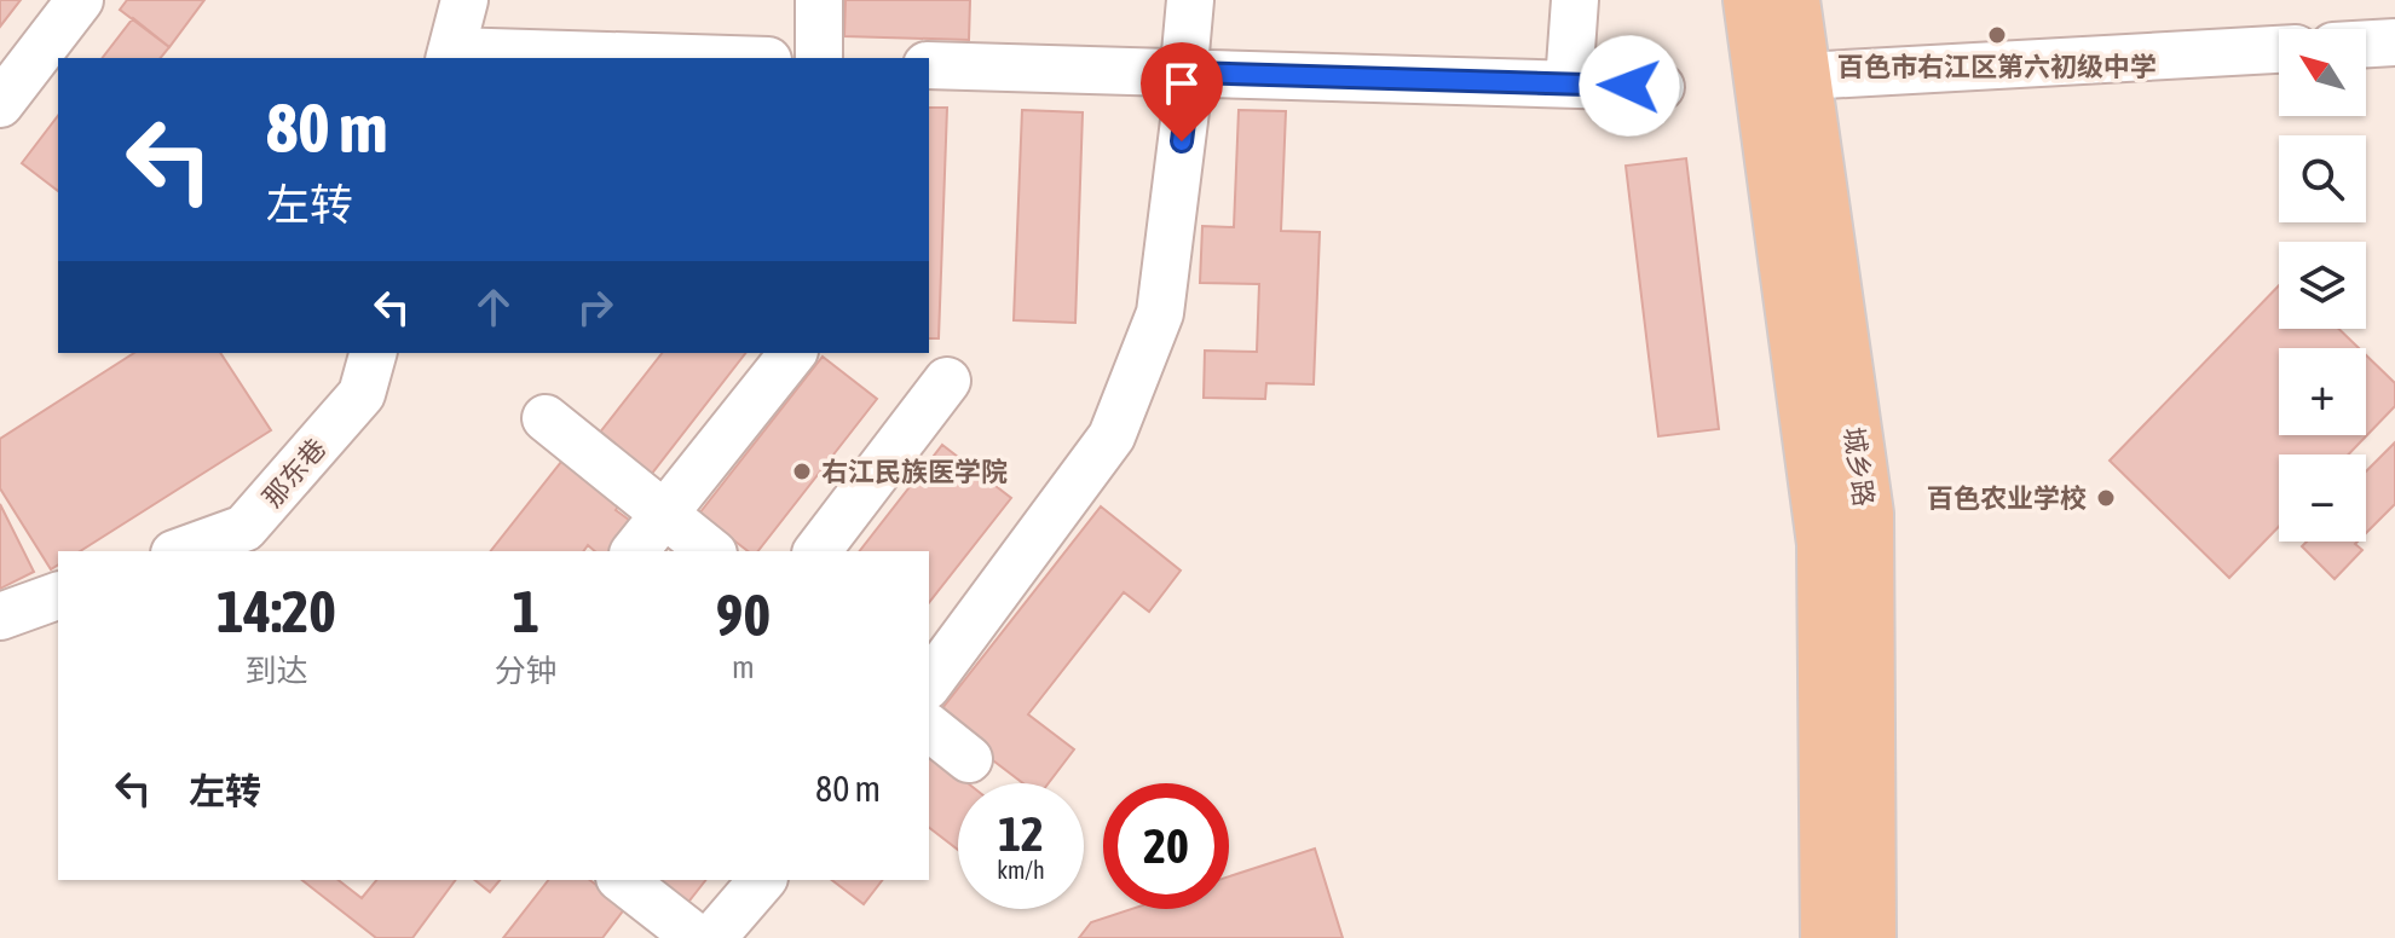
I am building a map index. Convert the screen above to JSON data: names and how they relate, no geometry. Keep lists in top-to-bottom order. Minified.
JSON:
{"streets":{"main road":["城乡路"],"street":["那东巷"]},"places":["百色市右江区第六初级中学","右江民族医学院","百色农业学校"],"north":"top left","page":{"map_buttons":["+","−"],"turn":["80 m","左转"],"eta":["14:20","到达","1","分钟","90","m"],"list":[{"name":"左转","value":"80 m"}],"speed":"12 km/h","limit":"20"}}
